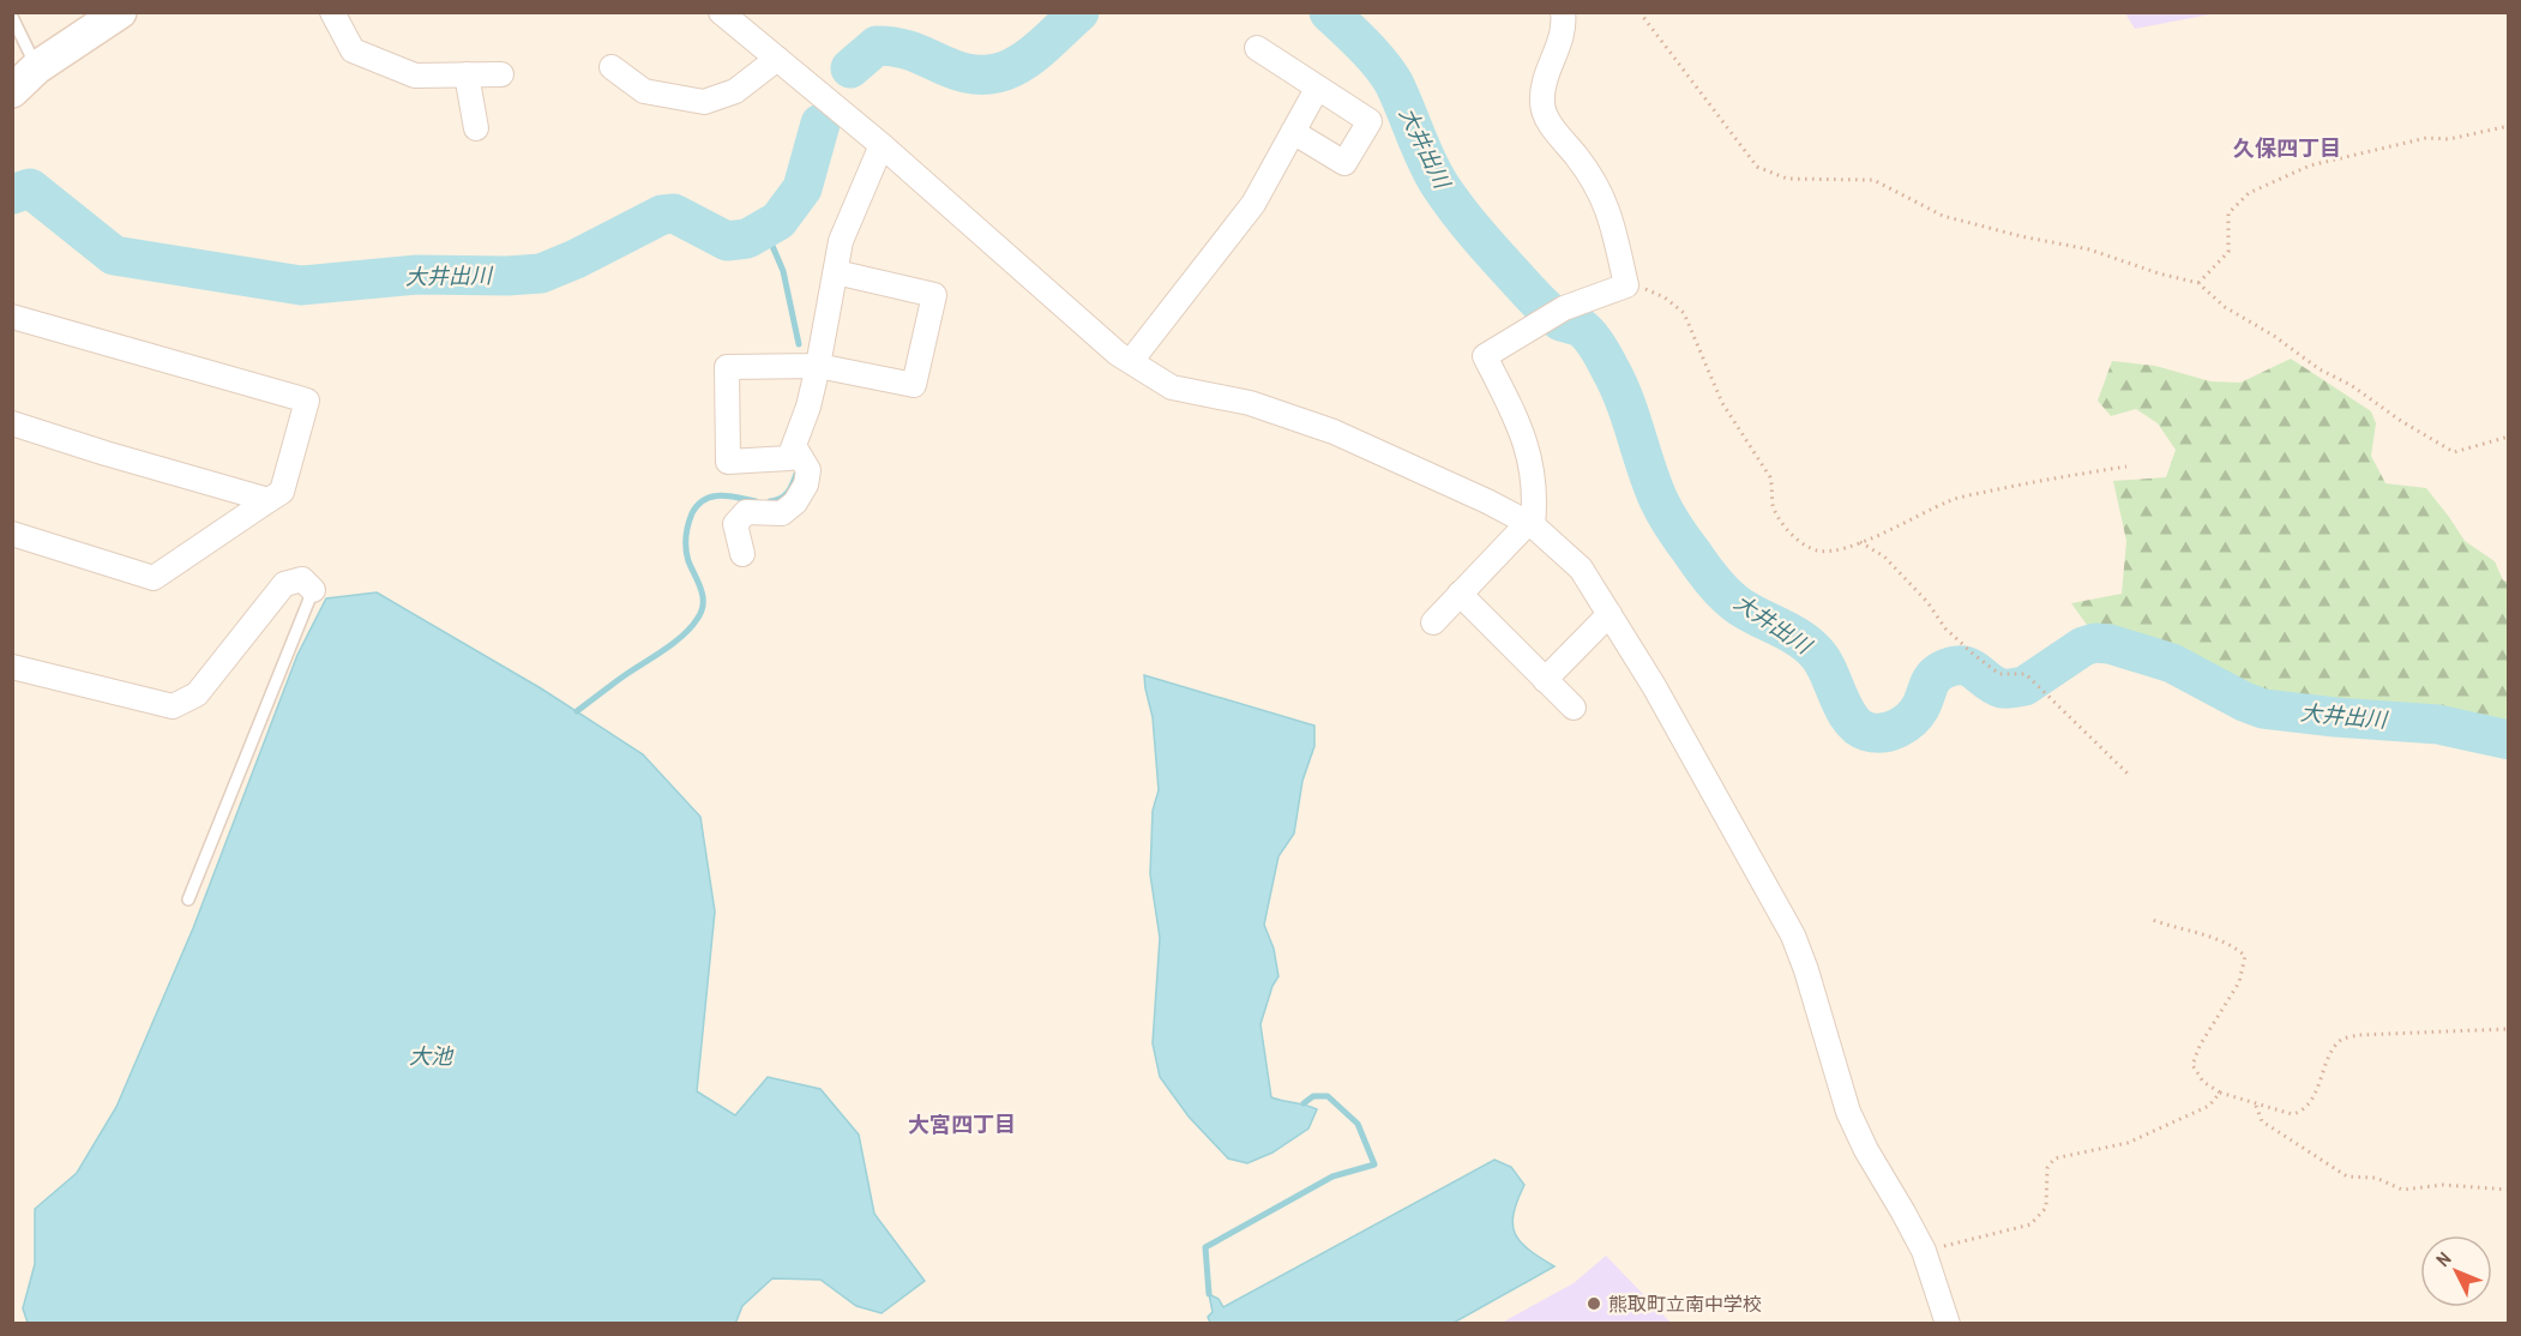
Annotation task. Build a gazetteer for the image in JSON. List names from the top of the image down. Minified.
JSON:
{"districts":["久保四丁目","大宮四丁目"],"water":["大井出川","大池"],"places":["熊取町立南中学校"],"north":"top left"}
